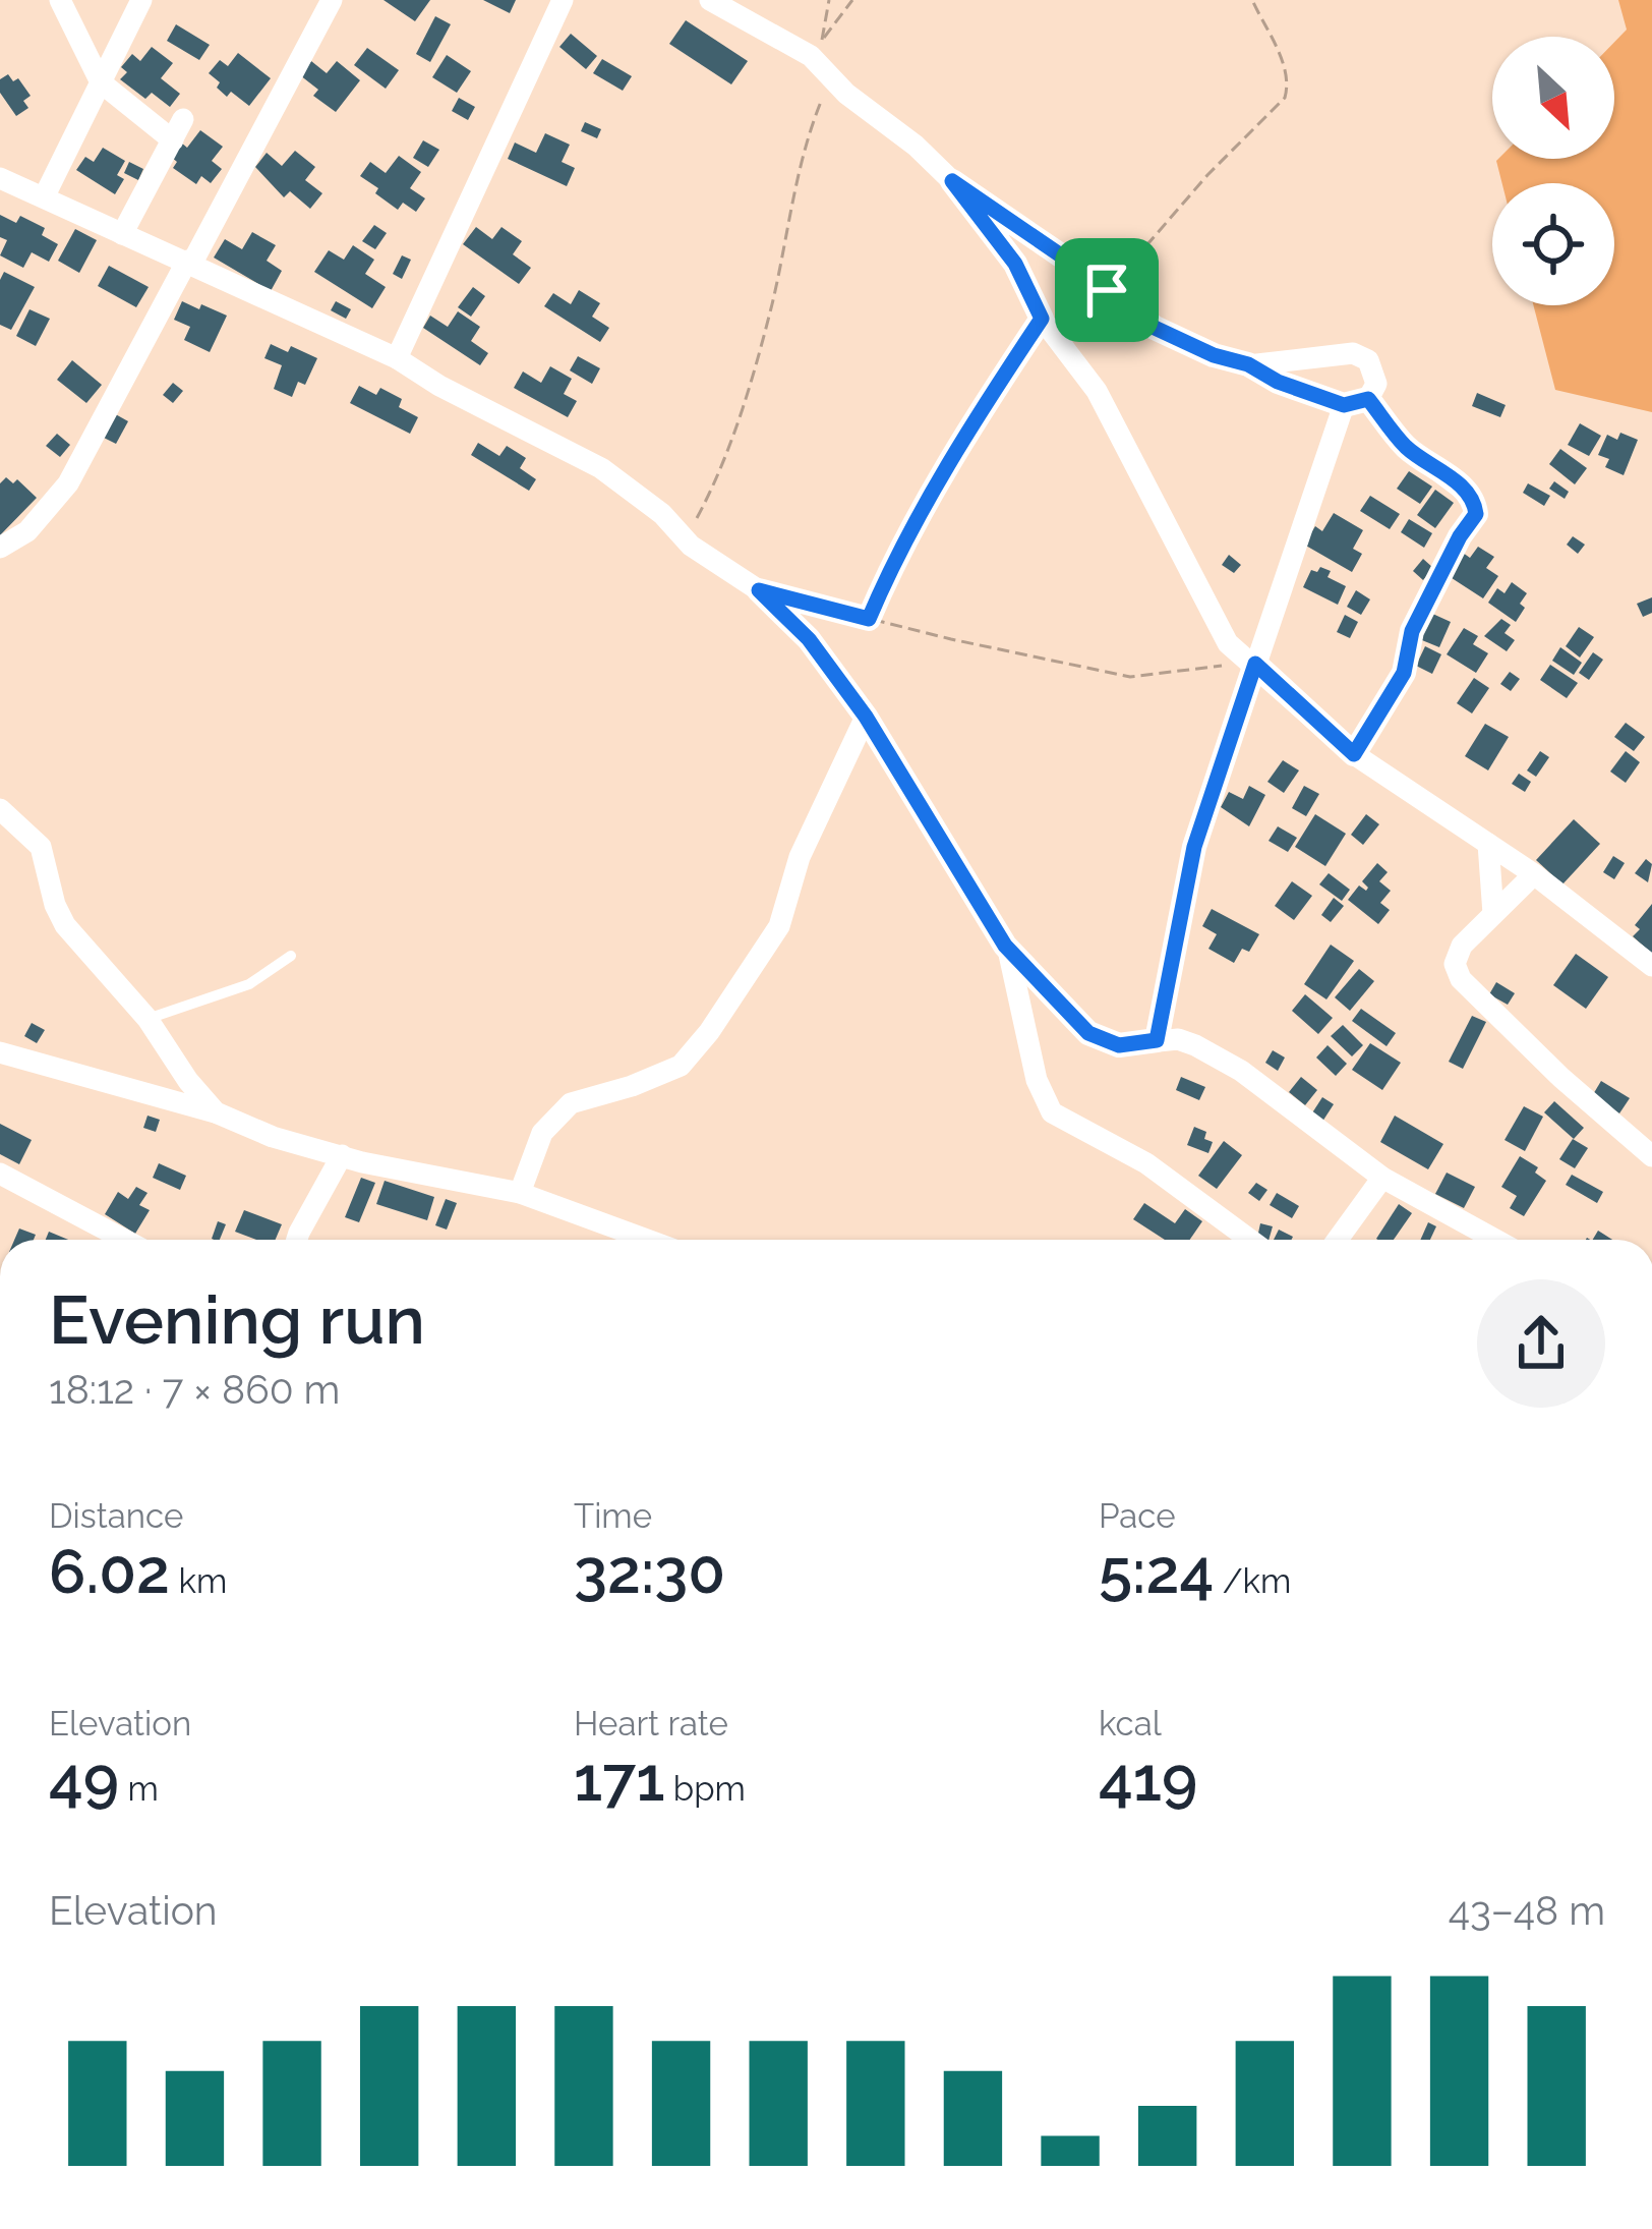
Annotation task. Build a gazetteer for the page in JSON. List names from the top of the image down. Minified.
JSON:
{"north":"bottom right","page":{"heading":["Evening run","18:12 · 7 × 860 m"],"stats":[["Distance","6.02 km"],["Time","32:30"],["Pace","5:24 /km"],["Elevation","49 m"],["Heart rate","171 bpm"],["kcal","419"]],"chart":["Elevation","43–48 m"]}}
